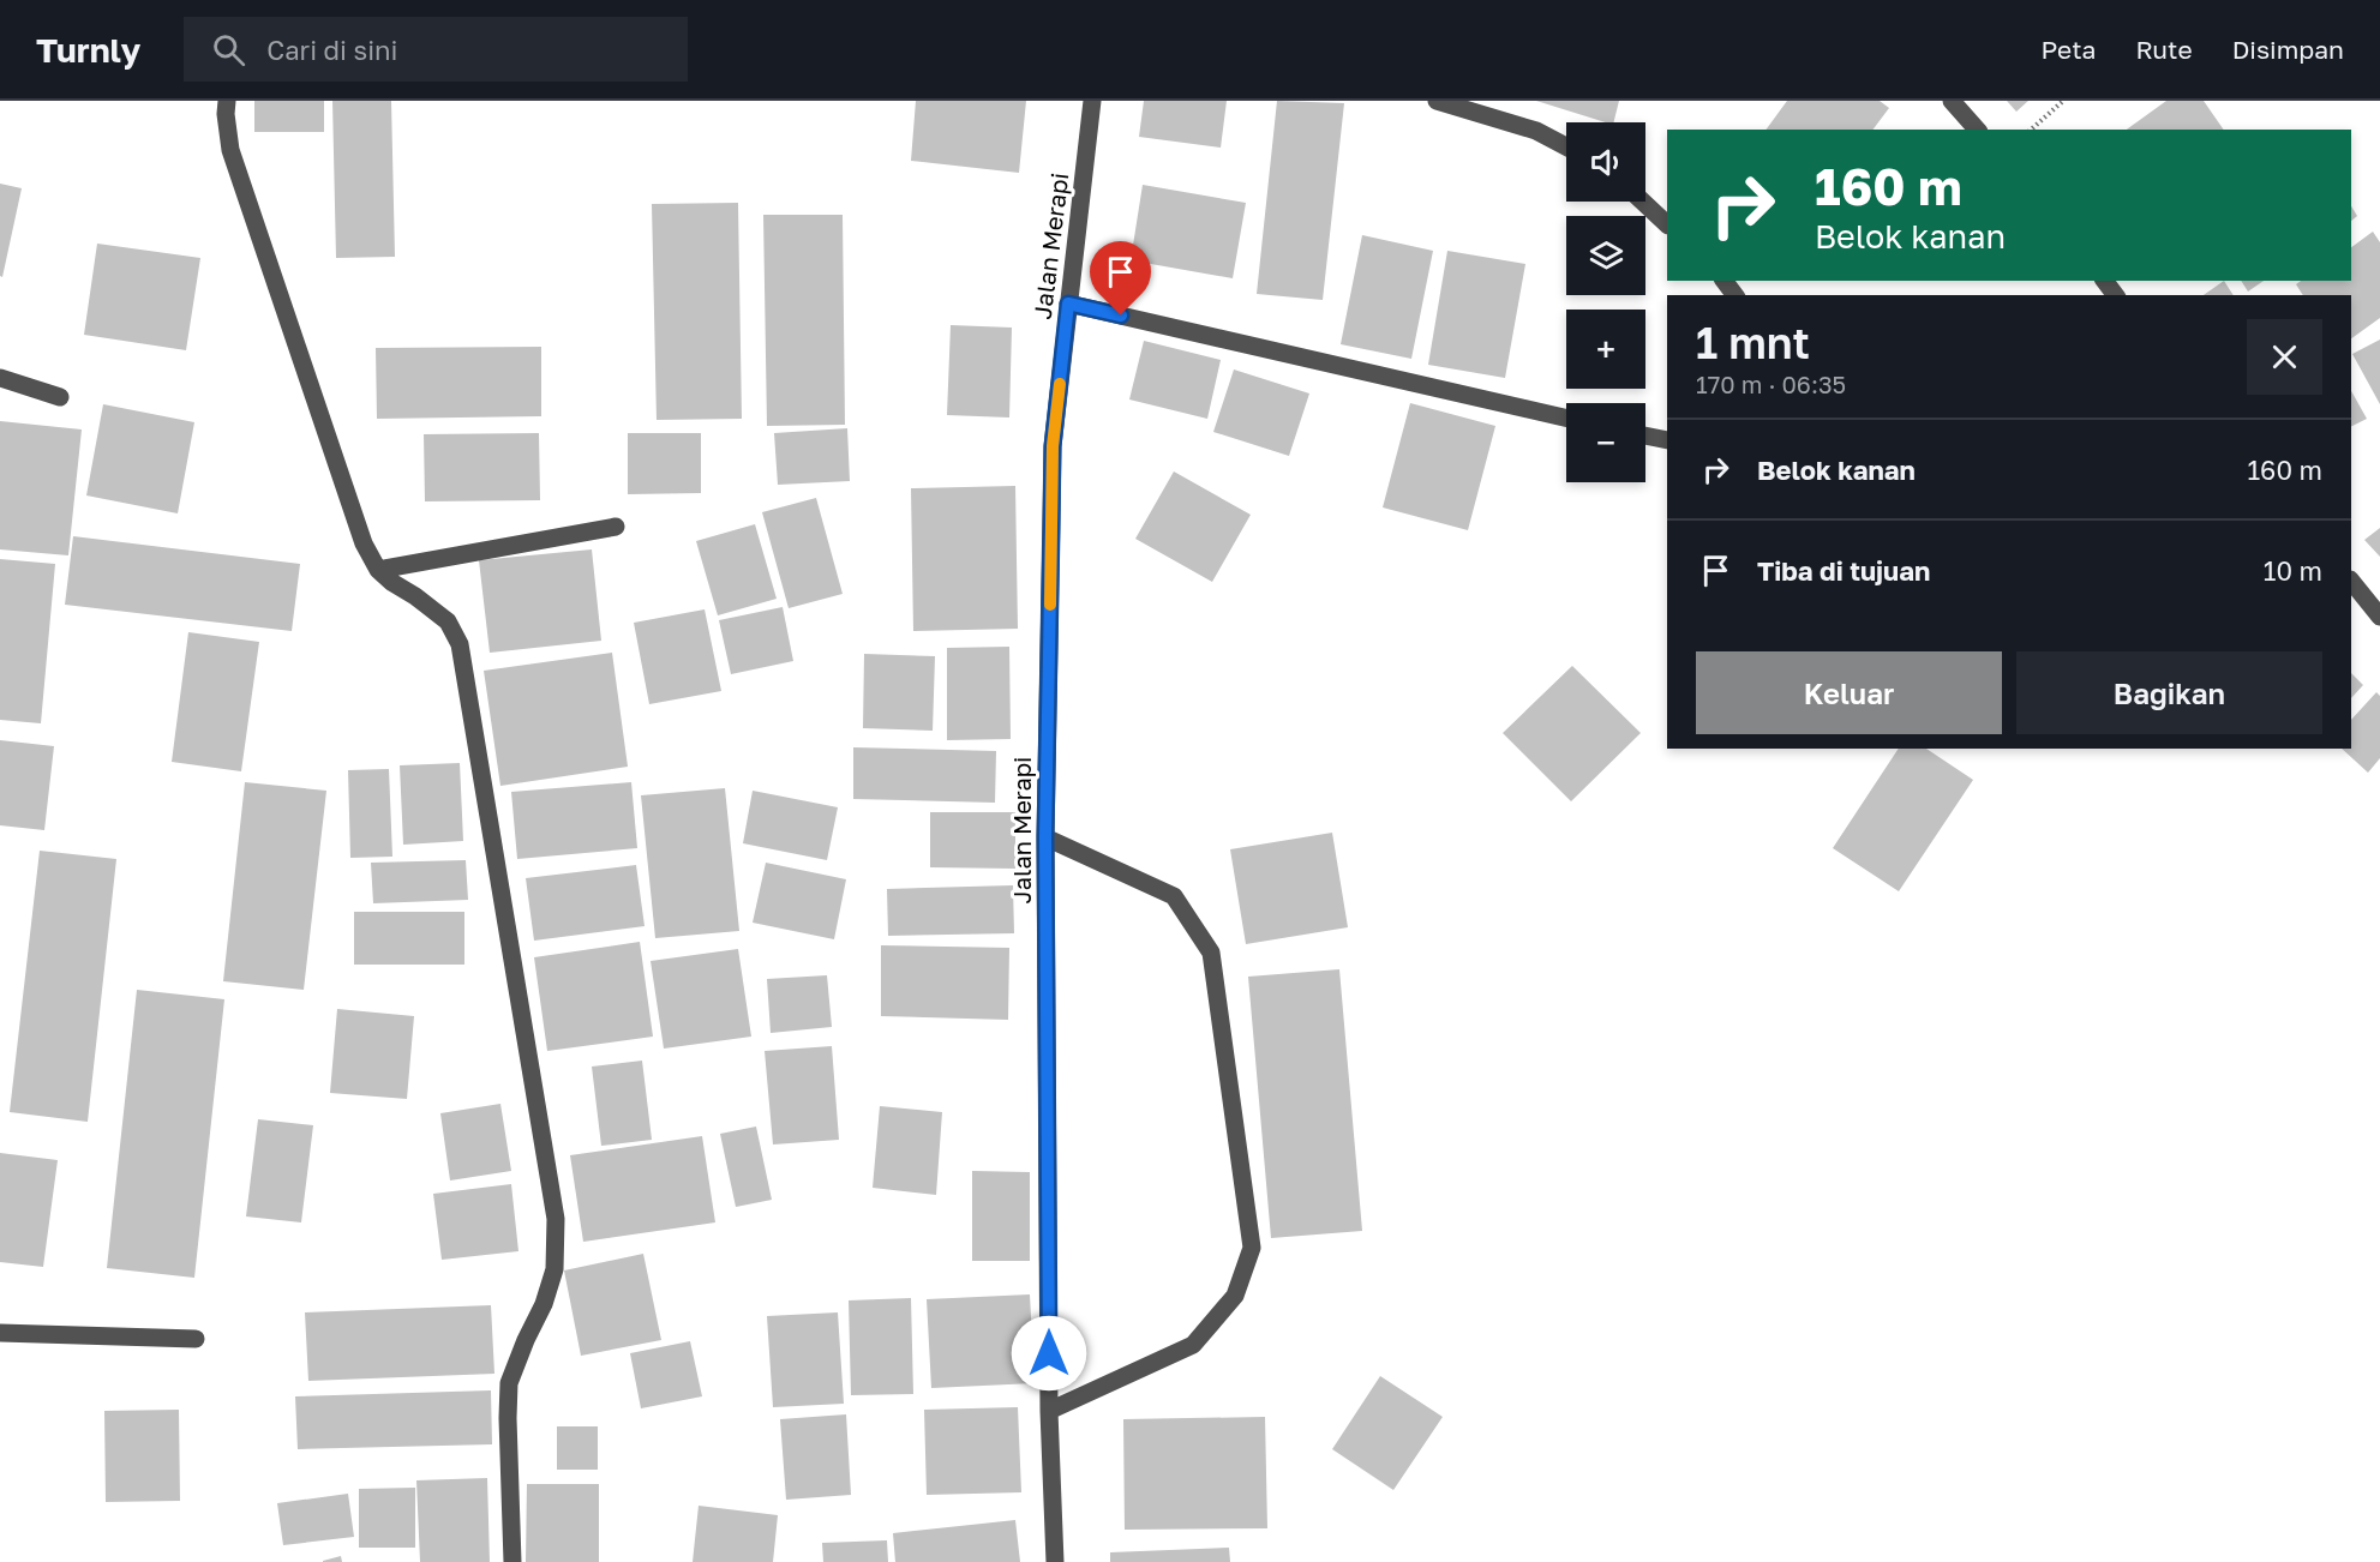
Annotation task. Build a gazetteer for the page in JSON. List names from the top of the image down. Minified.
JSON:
{"streets":{"street":["Jalan Merapi"]},"page":{"header":"Turnly","search":"Cari di sini","nav":["Peta","Rute","Disimpan"],"map_buttons":["+","−"],"turn":["160 m","Belok kanan"],"heading":["1 mnt","170 m · 06:35"],"list":[{"name":"Belok kanan","value":"160 m"},{"name":"Tiba di tujuan","value":"10 m"}],"buttons":["Keluar","Bagikan"]}}
